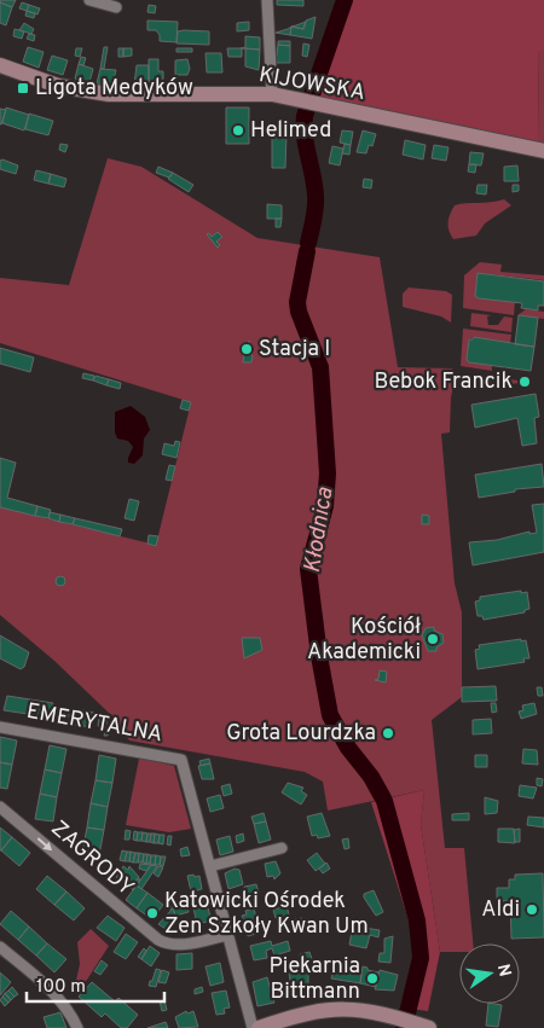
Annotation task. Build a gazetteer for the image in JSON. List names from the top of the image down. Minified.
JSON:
{"streets":{"street":["KIJOWSKA","EMERYTALNA","ZAGRODY"]},"one_way":["ZAGRODY"],"water":["Kłodnica"],"places":{"transit":["Ligota Medyków"],"other":["Helimed","Stacja I","Bebok Francik","Kościół Akademicki","Grota Lourdzka","Aldi","Katowicki Ośrodek Zen Szkoły Kwan Um","Piekarnia Bittmann"]},"scale_bar":"100 m","north":"right"}
